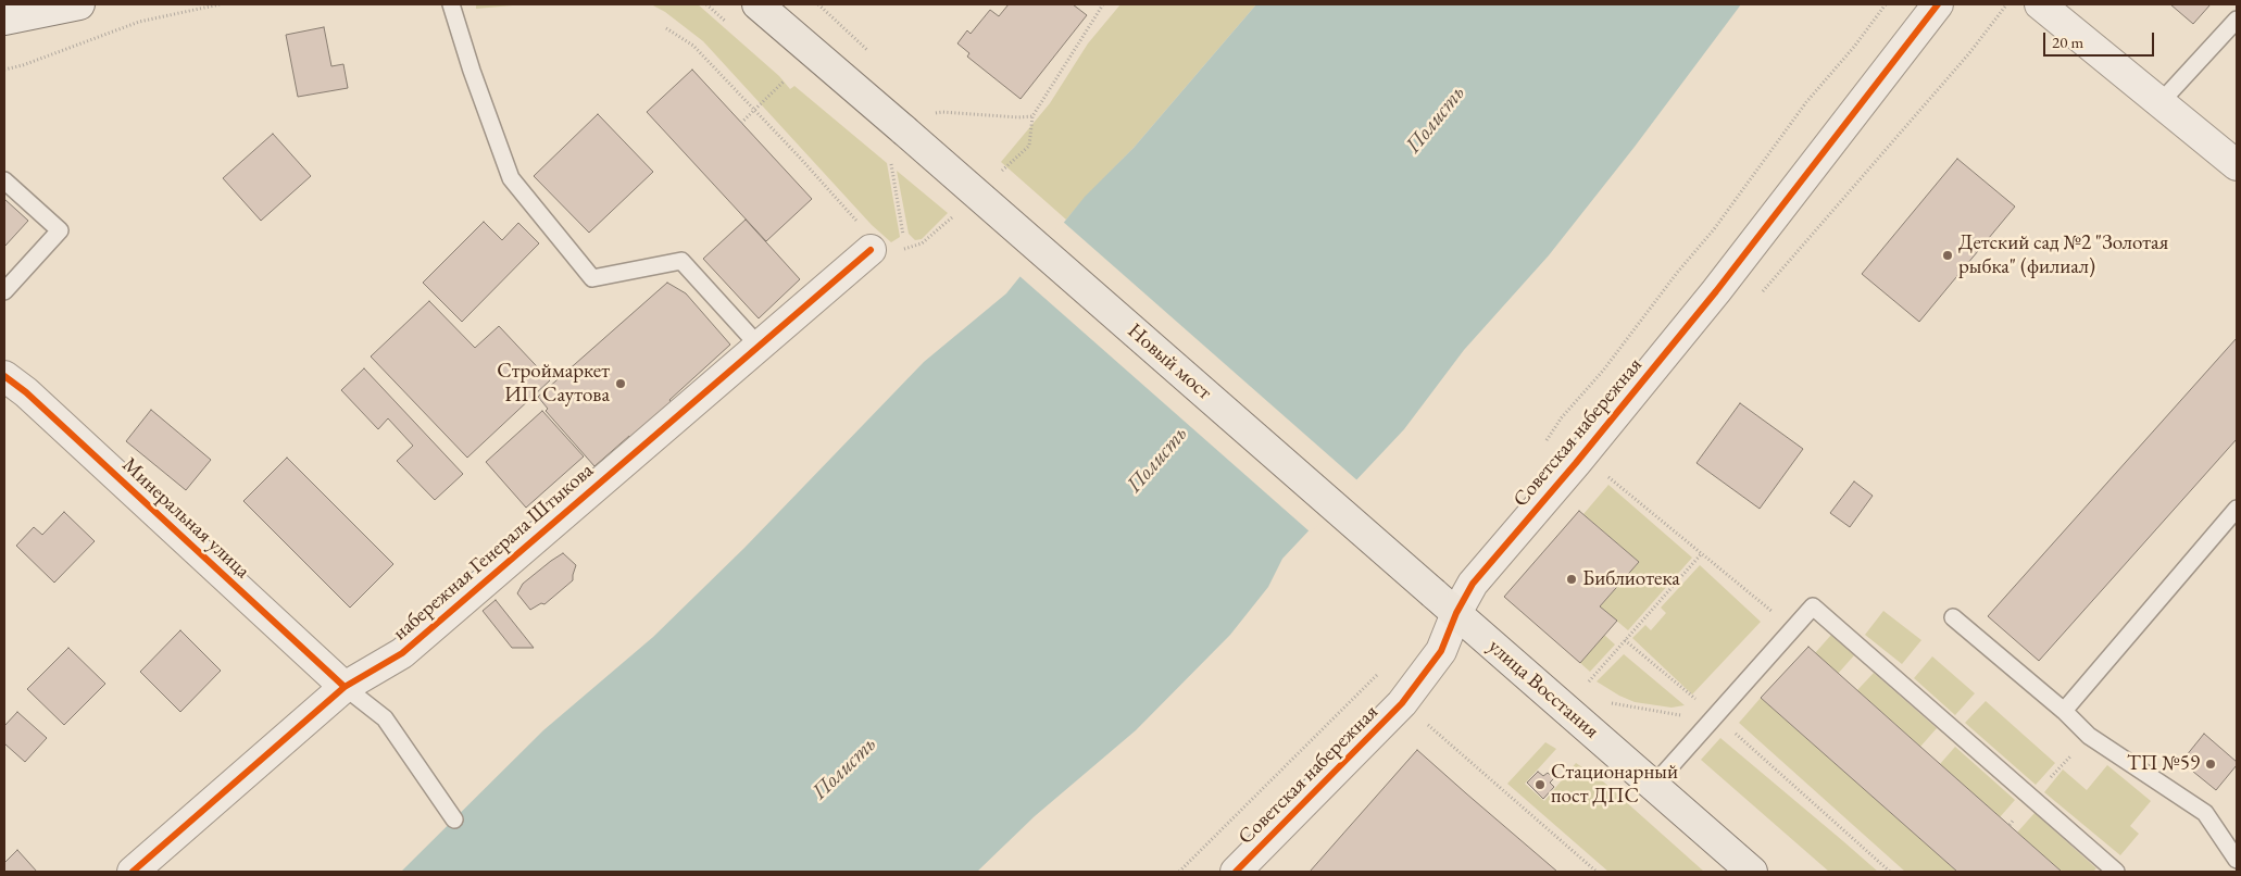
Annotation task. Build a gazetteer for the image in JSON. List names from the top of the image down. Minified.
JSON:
{"streets":{"main road":["Новый мост","улица Восстания"],"street":["Советская набережная","Минеральная улица","набережная Генерала Штыкова"]},"crossings":[["Новый мост","улица Восстания"],["Советская набережная","улица Восстания"],["Минеральная улица","набережная Генерала Штыкова"]],"water":["Полисть"],"places":["Детский сад №2 \"Золотая рыбка\" (филиал)","Строймаркет ИП Саутова","Библиотека","ТП №59","Стационарный пост ДПС"],"scale_bar":"20 m"}
